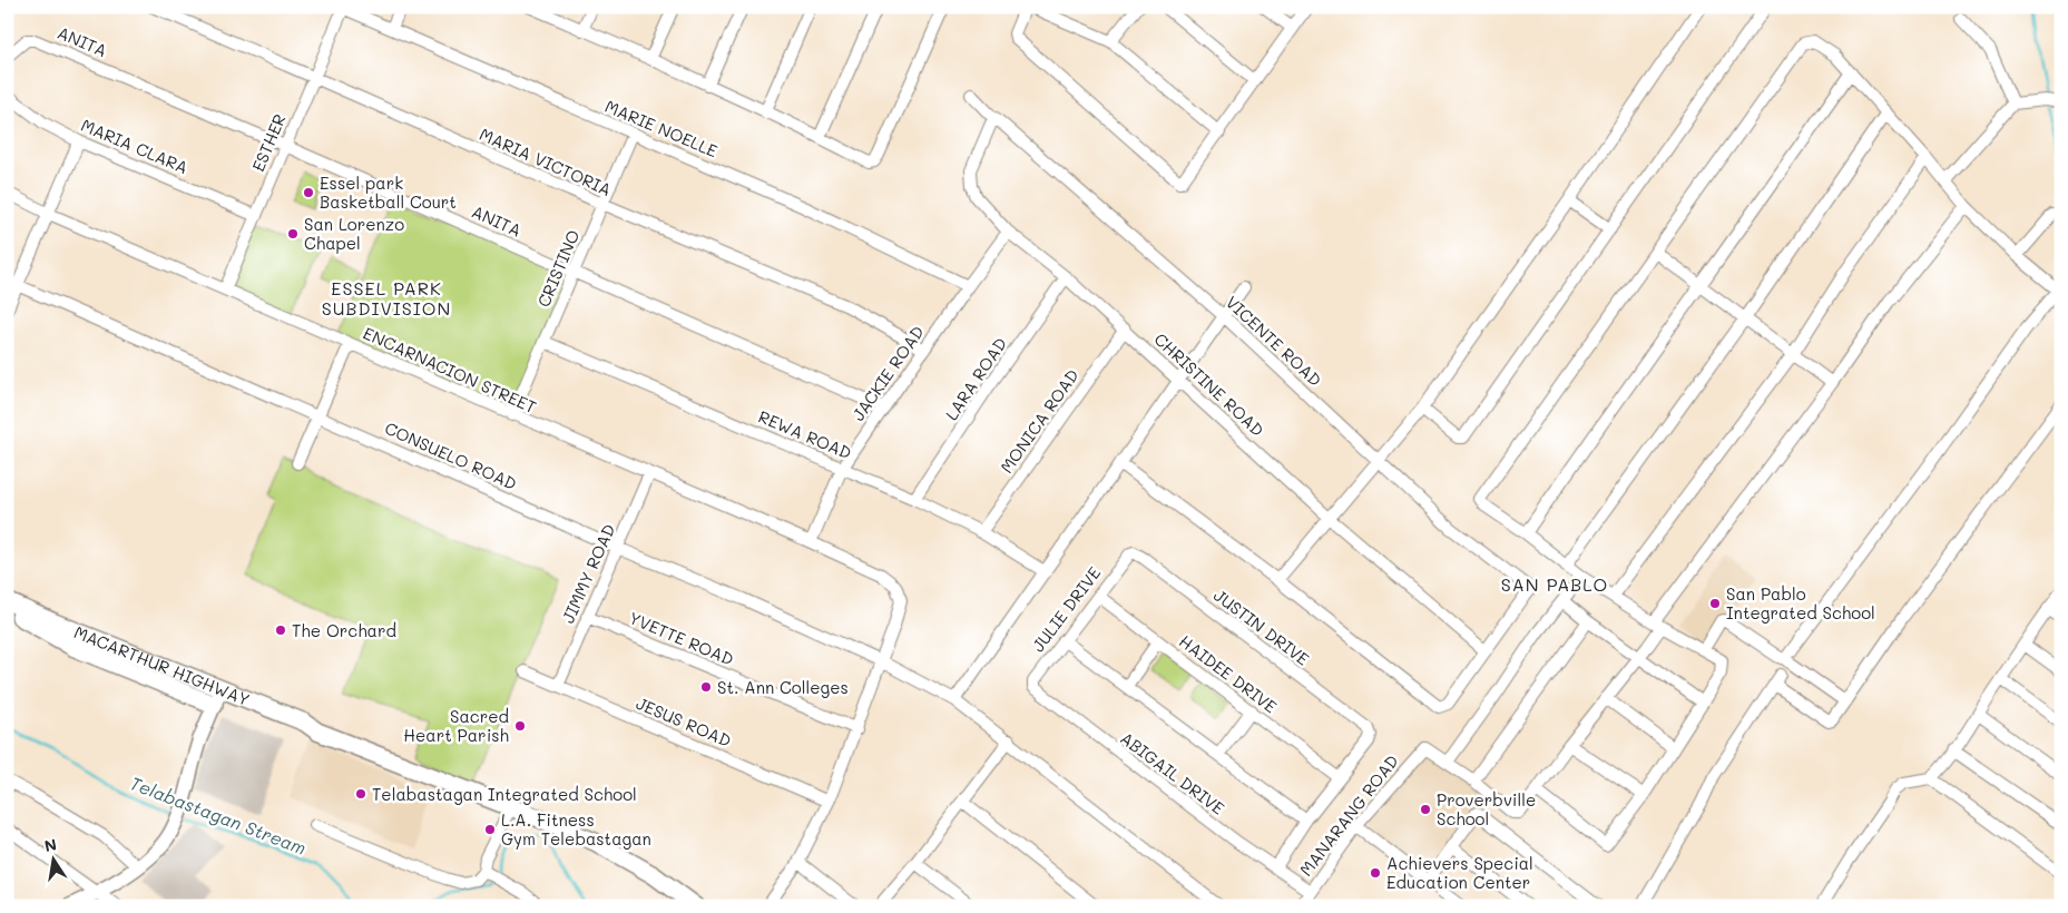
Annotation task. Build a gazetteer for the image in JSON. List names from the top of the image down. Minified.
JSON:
{"streets":{"highway":["MACARTHUR HIGHWAY"],"street":["ANITA","MARIE NOELLE","ESTHER","MARIA CLARA","MARIA VICTORIA","CRISTINO","VICENTE ROAD","ENCARNACION STREET","JACKIE ROAD","LARA ROAD","CHRISTINE ROAD","MONICA ROAD","REWA ROAD","CONSUELO ROAD","JIMMY ROAD","JULIE DRIVE","JUSTIN DRIVE","YVETTE ROAD","HAIDEE DRIVE","JESUS ROAD","ABIGAIL DRIVE","MANARANG ROAD"]},"crossings":[["ANITA","ESTHER"],["ANITA","CRISTINO"],["ANITA","JACKIE ROAD"],["MARIE NOELLE","ESTHER"],["MARIE NOELLE","CRISTINO"],["MARIE NOELLE","JACKIE ROAD"],["ESTHER","MARIA CLARA"],["ESTHER","MARIA VICTORIA"],["ESTHER","ENCARNACION STREET"],["MARIA VICTORIA","CRISTINO"],["MARIA VICTORIA","JACKIE ROAD"],["CRISTINO","ENCARNACION STREET"],["CRISTINO","REWA ROAD"],["VICENTE ROAD","CHRISTINE ROAD"],["ENCARNACION STREET","JACKIE ROAD"],["ENCARNACION STREET","CONSUELO ROAD"],["ENCARNACION STREET","JIMMY ROAD"],["JACKIE ROAD","CHRISTINE ROAD"],["JACKIE ROAD","REWA ROAD"],["LARA ROAD","CHRISTINE ROAD"],["LARA ROAD","REWA ROAD"],["CHRISTINE ROAD","MONICA ROAD"],["MONICA ROAD","REWA ROAD"],["CONSUELO ROAD","JIMMY ROAD"],["JIMMY ROAD","YVETTE ROAD"],["JIMMY ROAD","JESUS ROAD"],["JULIE DRIVE","JUSTIN DRIVE"],["JULIE DRIVE","HAIDEE DRIVE"],["JULIE DRIVE","ABIGAIL DRIVE"],["JUSTIN DRIVE","HAIDEE DRIVE"],["ABIGAIL DRIVE","MANARANG ROAD"]],"districts":["ESSEL PARK SUBDIVISION","SAN PABLO"],"water":["Telabastagan Stream"],"places":["Essel park Basketball Court","San Lorenzo Chapel","San Pablo Integrated School","The Orchard","St. Ann Colleges","Sacred Heart Parish","Telabastagan Integrated School","Proverbville School","L.A. Fitness Gym Telebastagan","Achievers Special Education Center"],"north":"top"}
